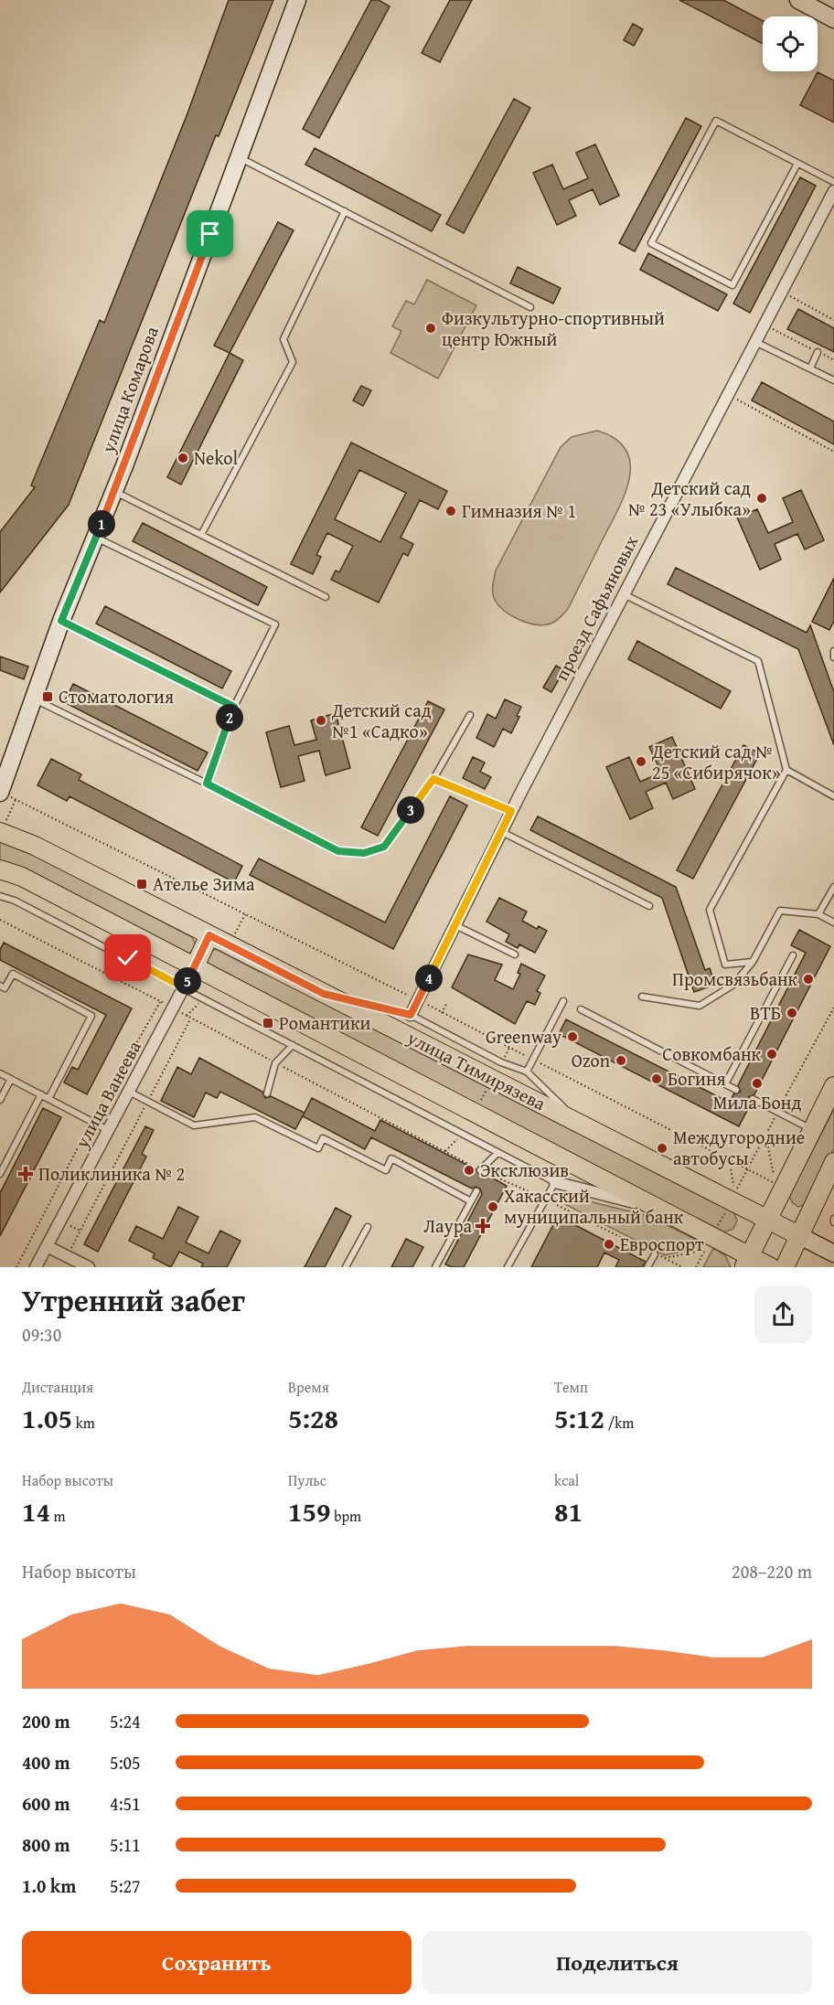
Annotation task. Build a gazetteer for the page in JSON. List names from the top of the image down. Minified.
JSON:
{"streets":{"main road":["улица Тимирязева"],"street":["улица Комарова","проезд Сафьяновых","улица Ванеева"]},"crossings":[["улица Тимирязева","улица Ванеева"]],"places":{"other":["Физкультурно-спортивный центр Южный","Nekol","Детский сад № 23 «Улыбка»","Гимназия № 1","Детский сад №1 «Cадко»","Детский сад № 25 «Сибирячок»","Промсвязьбанк","ВТБ","Greenway","Совкомбанк","Ozon","Богиня","Мила Бонд","Междугородние автобусы","Эксклюзив","Хакасский муниципальный банк","Евроспорт"],"transit":["Стоматология","Ателье Зима","Романтики"],"health":["Поликлиника № 2","Лаура"]},"page":{"pins":["1","2","3","4","5"],"heading":["Утренний забег","09:30"],"stats":[["Дистанция","1.05 km"],["Время","5:28"],["Темп","5:12 /km"],["Набор высоты","14 m"],["Пульс","159 bpm"],["kcal","81"]],"chart":["Набор высоты","208–220 m"],"list":[{"name":"200 m","note":"5:24"},{"name":"400 m","note":"5:05"},{"name":"600 m","note":"4:51"},{"name":"800 m","note":"5:11"},{"name":"1.0 km","note":"5:27"}],"buttons":["Сохранить","Поделиться"]}}
